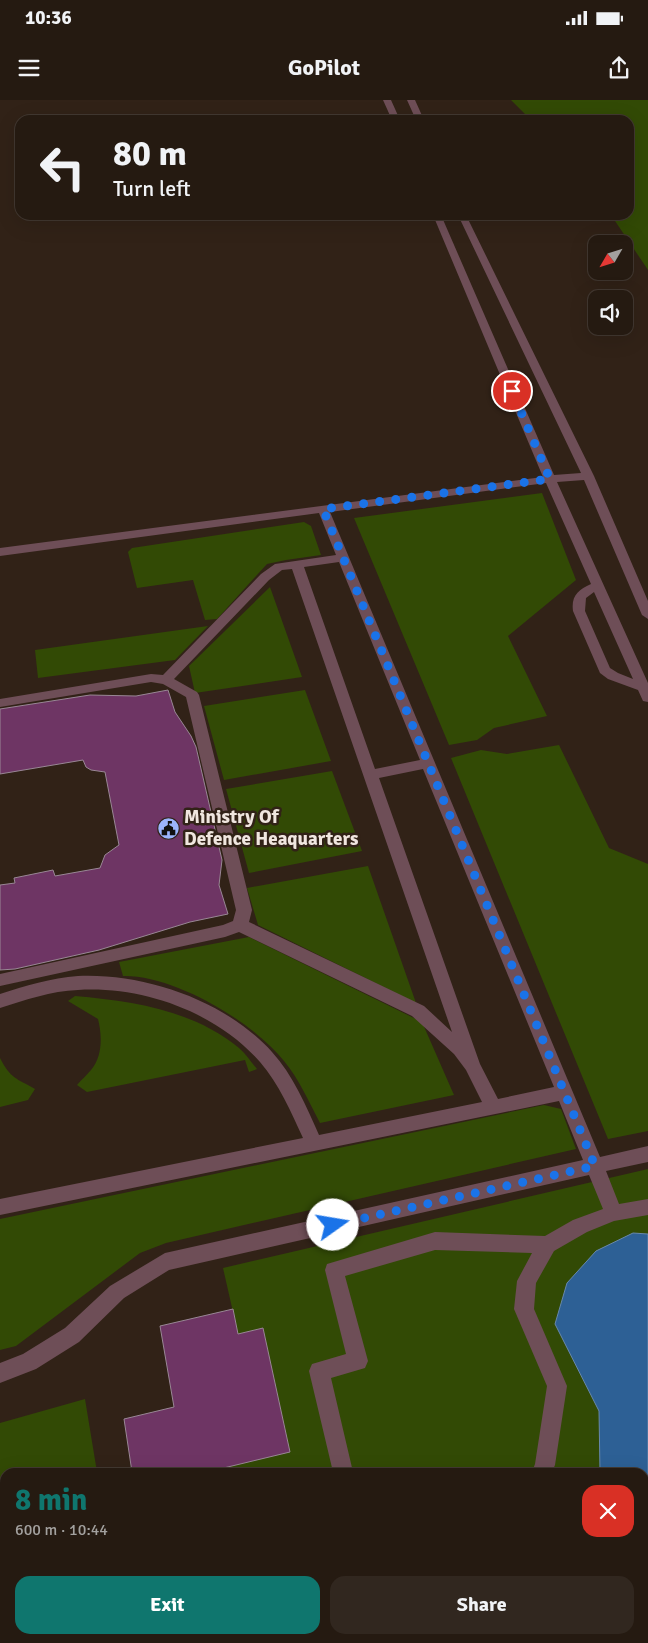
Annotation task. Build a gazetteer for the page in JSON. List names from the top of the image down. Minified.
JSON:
{"places":{"public building":["Ministry Of Defence Heaquarters"]},"north":"bottom left","page":{"status":"10:36","header":"GoPilot","turn":["80 m","Turn left"],"heading":["8 min","600 m · 10:44"],"buttons":["Exit","Share"]}}
